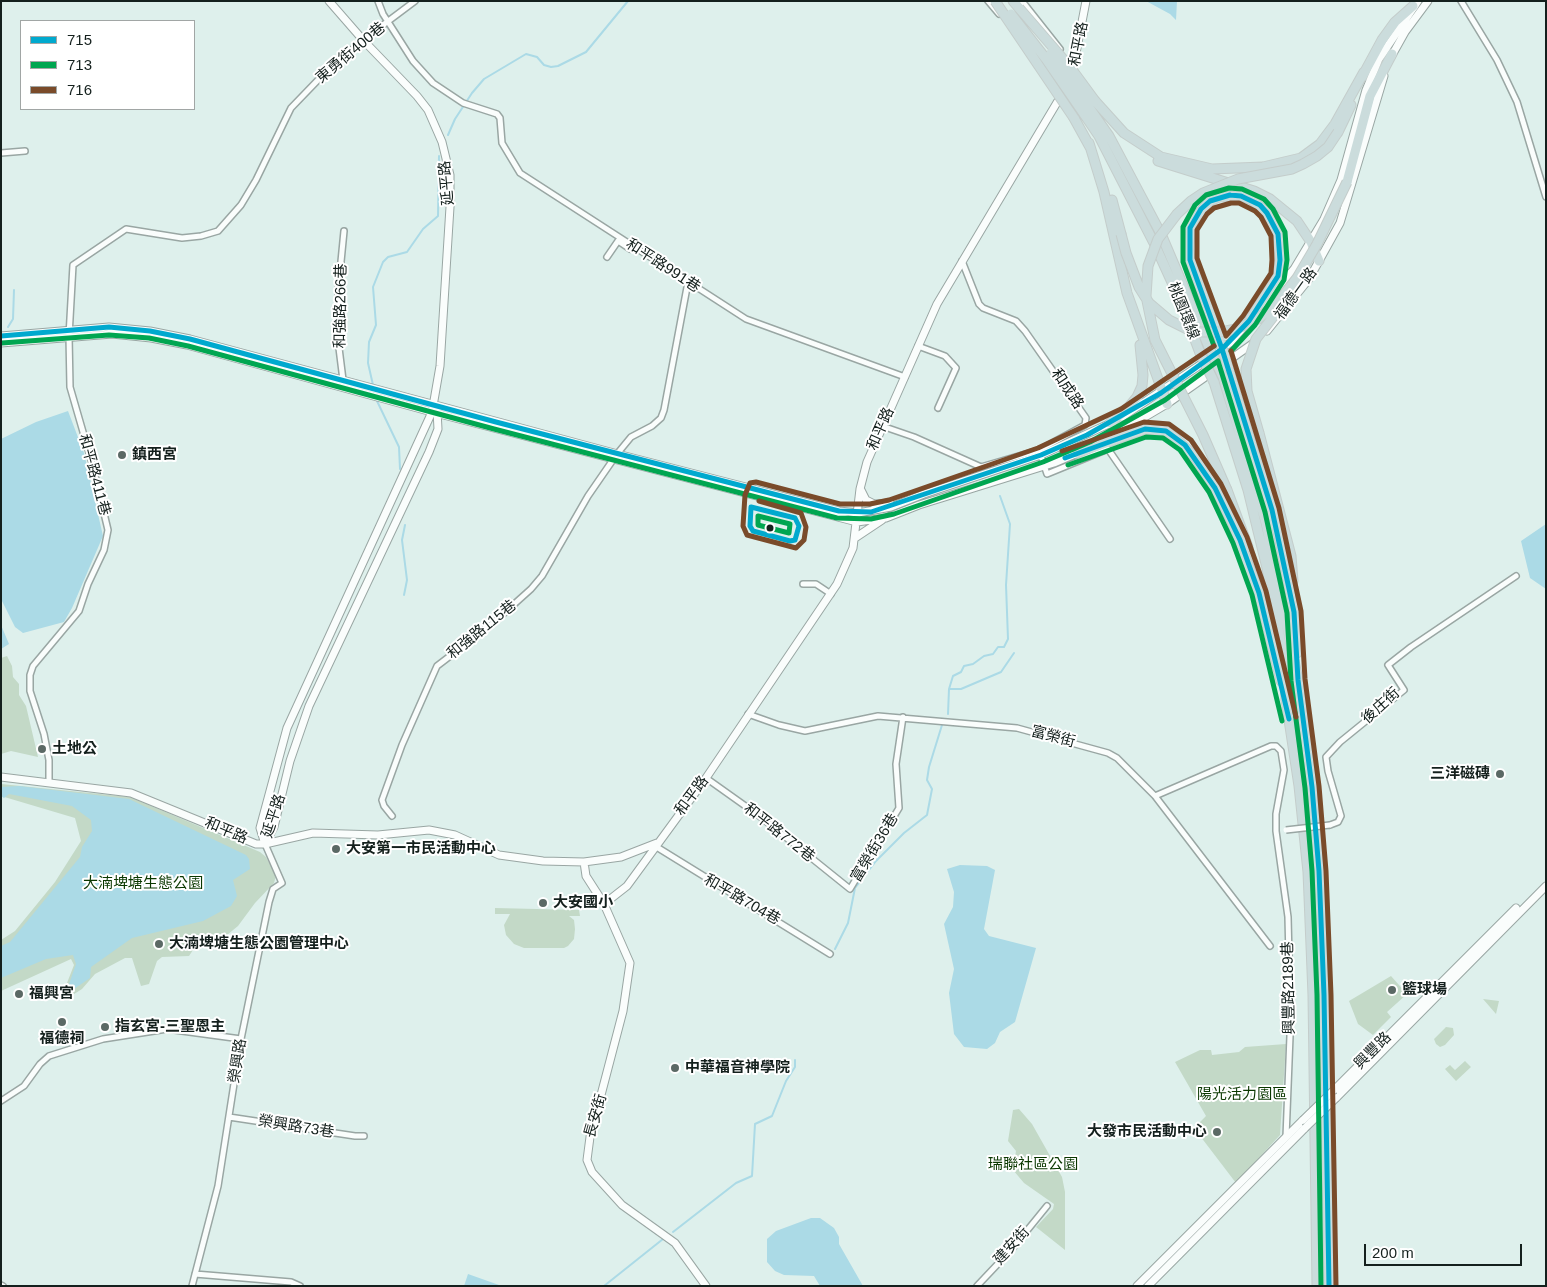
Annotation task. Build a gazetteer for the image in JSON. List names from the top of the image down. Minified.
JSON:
{"streets":{"highway":["桃園環線"],"street":["和平路","東勇街400巷","延平路","和平路991巷","福德一路","和強路266巷","和成路","和平路411巷","和強路115巷","後庄街","富榮街","和平路772巷","富榮街36巷","和平路704巷","興豐路2189巷","興豐路","榮興路","長安街","榮興路73巷","建安街"]},"crossings":[["和平路","延平路"],["和平路","和平路991巷"],["和平路","福德一路"],["和平路","和成路"],["和平路","和平路411巷"],["和平路","富榮街"],["和平路","和平路772巷"],["和平路","和平路704巷"],["和平路","榮興路"],["和平路","長安街"],["東勇街400巷","延平路"],["東勇街400巷","和平路991巷"],["東勇街400巷","和平路411巷"],["延平路","榮興路"],["福德一路","和成路"],["福德一路","和強路115巷"],["後庄街","興豐路2189巷"],["富榮街","富榮街36巷"],["和平路772巷","富榮街36巷"],["興豐路2189巷","興豐路"],["榮興路","榮興路73巷"]],"parks":["大湳埤塘生態公園","陽光活力園區","瑞聯社區公園"],"places":["鎮西宮","土地公","三洋磁磚","大安第一市民活動中心","大安國小","大湳埤塘生態公園管理中心","籃球場","福興宮","福德祠","指玄宮-三聖恩主","中華福音神學院","大發市民活動中心"],"lines":["transit line 713","transit line 715","transit line 716"],"legend":["715","713","716"],"scale_bar":"200 m"}
